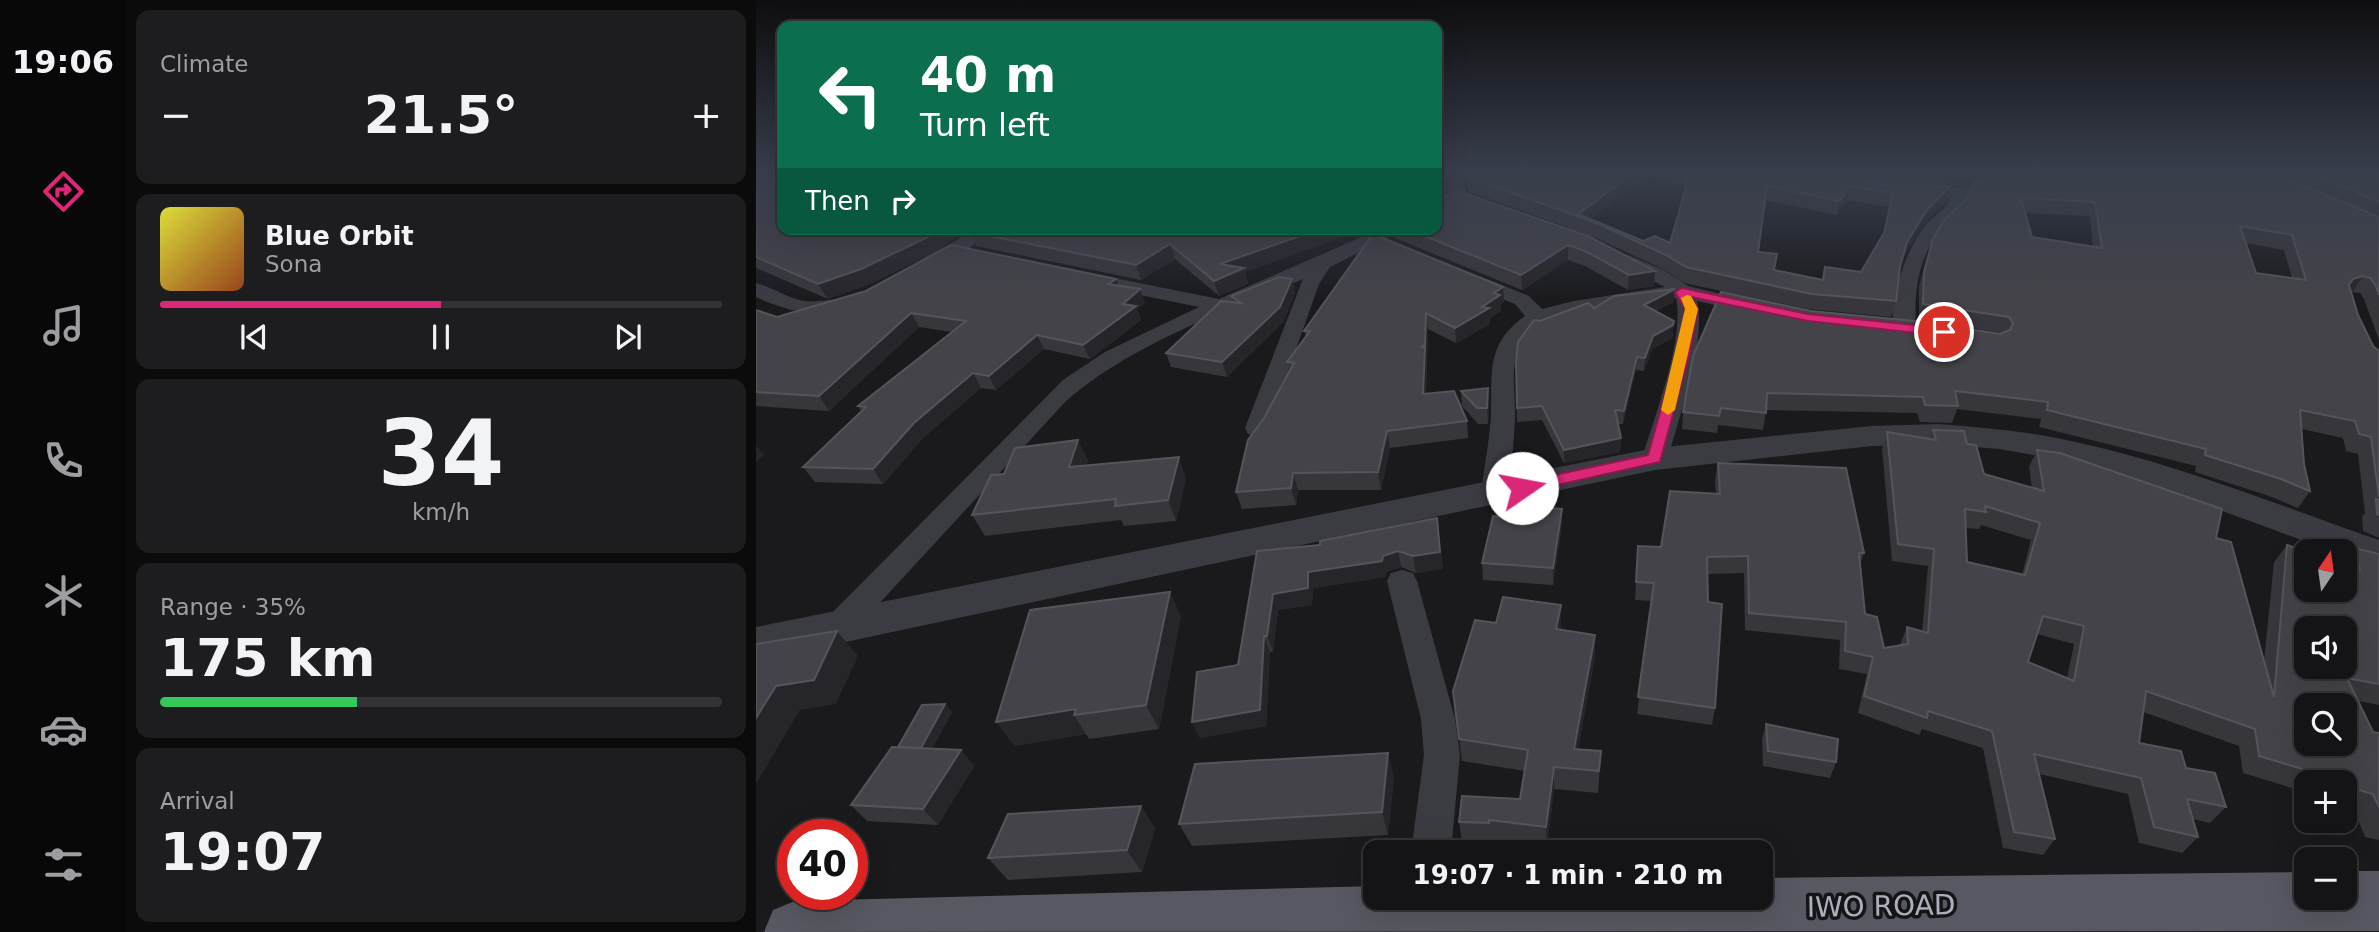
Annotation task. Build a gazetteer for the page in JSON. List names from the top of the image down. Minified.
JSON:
{"streets":{"main road":["IWO ROAD"]},"north":"top","page":{"tabs":"19:06","tile":["Climate",["34","km/h"],["Range · 35%","175 km"],["Arrival","19:07"]],"turn":["40 m","Turn left"],"heat":["−","21.5°","+"],"then":"Then","song":["Blue Orbit","Sona"],"map_buttons":["+","−"],"limit":"40","trip":"19:07 · 1 min · 210 m"}}
